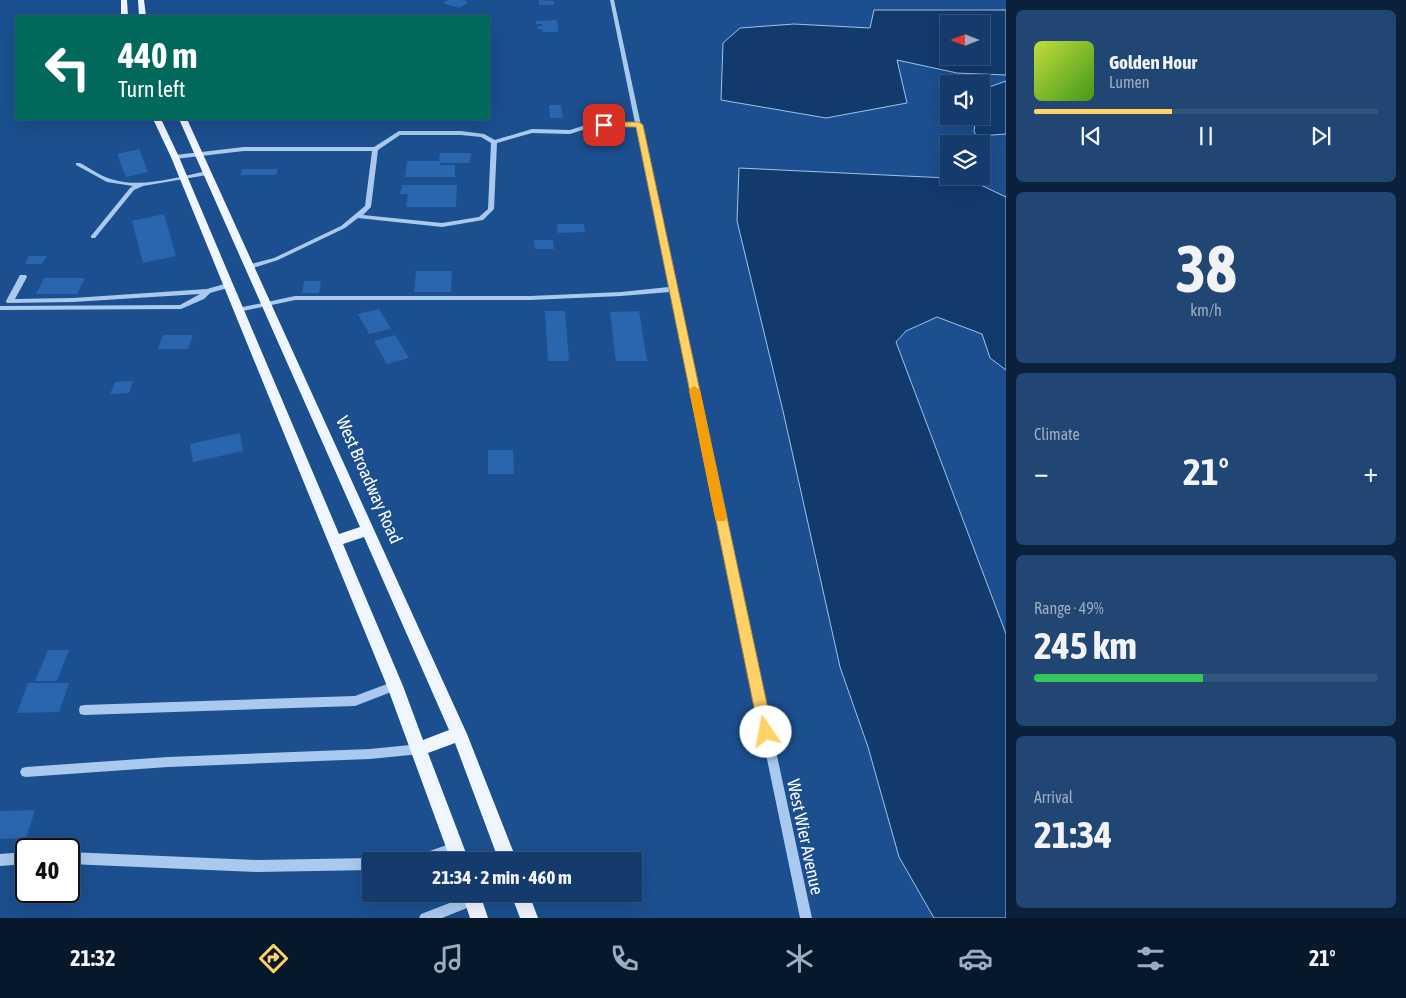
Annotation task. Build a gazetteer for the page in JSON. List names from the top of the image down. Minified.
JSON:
{"streets":{"main road":["West Broadway Road"],"street":["West Wier Avenue"]},"north":"left","page":{"turn":["440 m","Turn left"],"song":["Golden Hour","Lumen"],"tile":[["38","km/h"],"Climate",["Range · 49%","245 km"],["Arrival","21:34"]],"heat":["−","21°","+"],"limit":"40","trip":"21:34 · 2 min · 460 m","tabs":["21:32","21°"]}}
